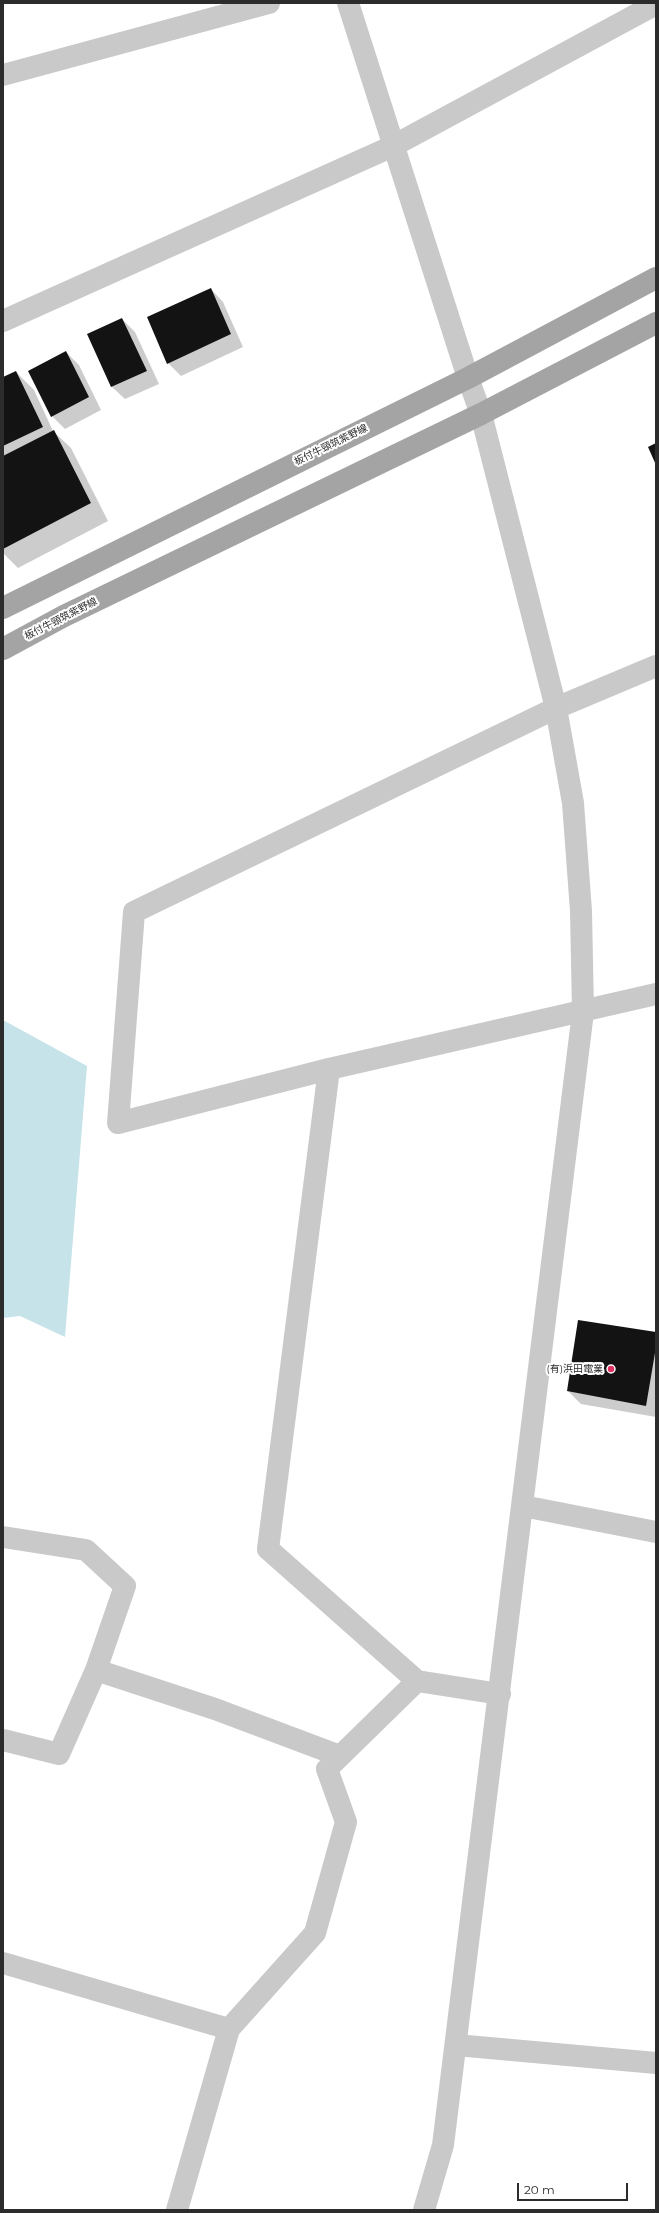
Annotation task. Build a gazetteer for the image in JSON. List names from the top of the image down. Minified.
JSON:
{"streets":{"main road":["板付牛頸筑紫野線"]},"places":["(有)浜田電業"],"scale_bar":"20 m"}
